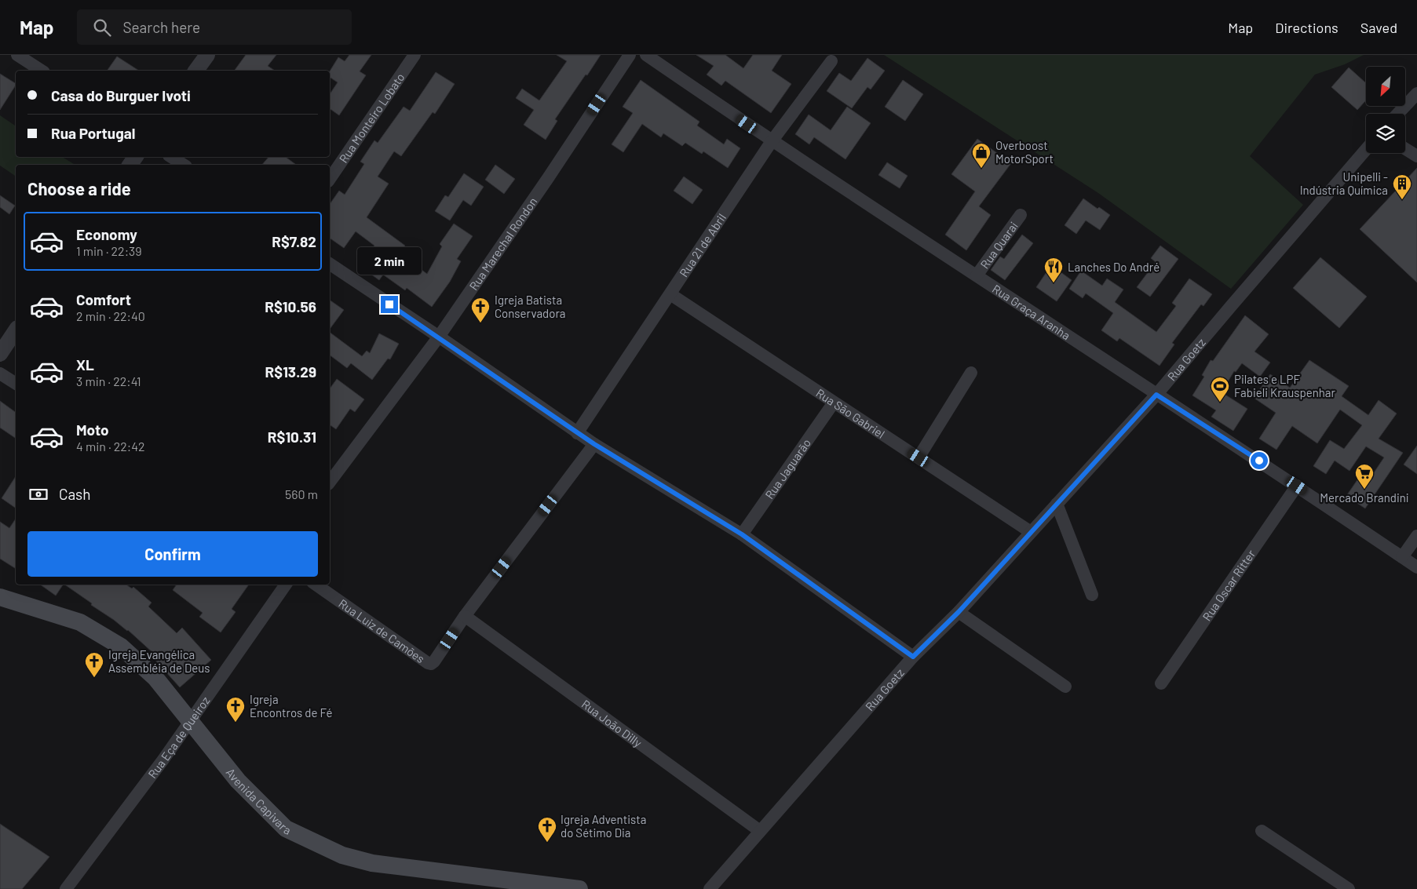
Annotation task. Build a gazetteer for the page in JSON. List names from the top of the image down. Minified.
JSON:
{"streets":{"main road":["Avenida Capivara"],"street":["Rua Monteiro Lobato","Rua Marechal Rondon","Rua Quarai","Rua 21 de Abril","Rua Graça Aranha","Rua Goetz","Rua São Gabriel","Rua Jaguarão","Rua Oscar Ritter","Rua Luiz de Camões","Rua João Dilly","Rua Eça de Queiroz"]},"crossings":[["Rua Quarai","Rua Graça Aranha"],["Rua 21 de Abril","Rua Graça Aranha"],["Rua 21 de Abril","Rua São Gabriel"],["Rua Graça Aranha","Rua Goetz"],["Rua Graça Aranha","Rua Oscar Ritter"],["Rua Goetz","Rua São Gabriel"],["Rua Goetz","Rua João Dilly"],["Rua São Gabriel","Rua Jaguarão"],["Rua Luiz de Camões","Rua João Dilly"],["Rua Eça de Queiroz","Avenida Capivara"]],"places":{"shop":["Overboost MotorSport"],"building":["Unipelli - Indústria Química"],"restaurant":["Lanches Do André"],"church":["Igreja Batista Conservadora","Igreja Evangélica Assembléia de Deus","Igreja Encontros de Fé","Igreja Adventista do Sétimo Dia"],"sports":["Pilates e LPF Fabieli Krauspenhar"],"supermarket":["Mercado Brandini"]},"north":"bottom left","page":{"header":"Map","search":"Search here","nav":["Map","Directions","Saved"],"banner":["Casa do Burguer Ivoti","Rua Portugal"],"heading":"Choose a ride","list":[{"name":"Economy","note":"1 min · 22:39","value":"R$7.82"},{"name":"Comfort","note":"2 min · 22:40","value":"R$10.56"},{"name":"XL","note":"3 min · 22:41","value":"R$13.29"},{"name":"Moto","note":"4 min · 22:42","value":"R$10.31"}],"bubble":"2 min","pay":["Cash","560 m"],"buttons":"Confirm"}}
